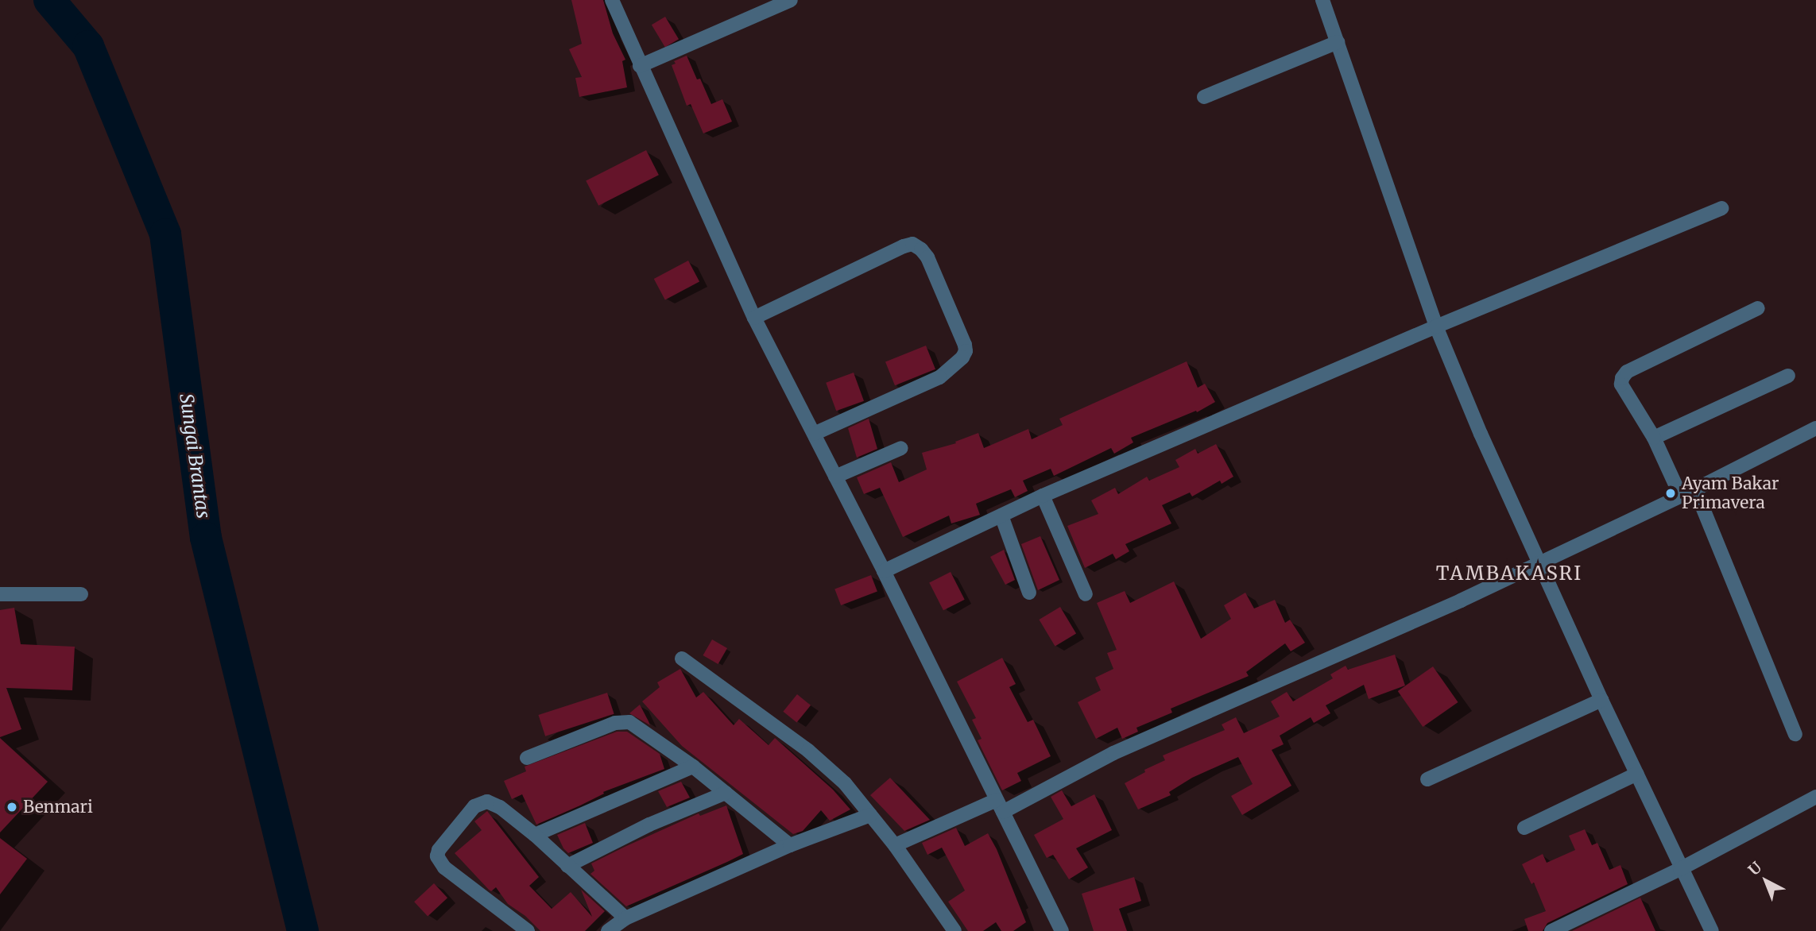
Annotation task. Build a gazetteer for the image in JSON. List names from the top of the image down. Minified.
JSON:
{"districts":["TAMBAKASRI"],"water":["Sungai Brantas"],"places":["Ayam Bakar Primavera","Benmari"],"north":"top left"}
